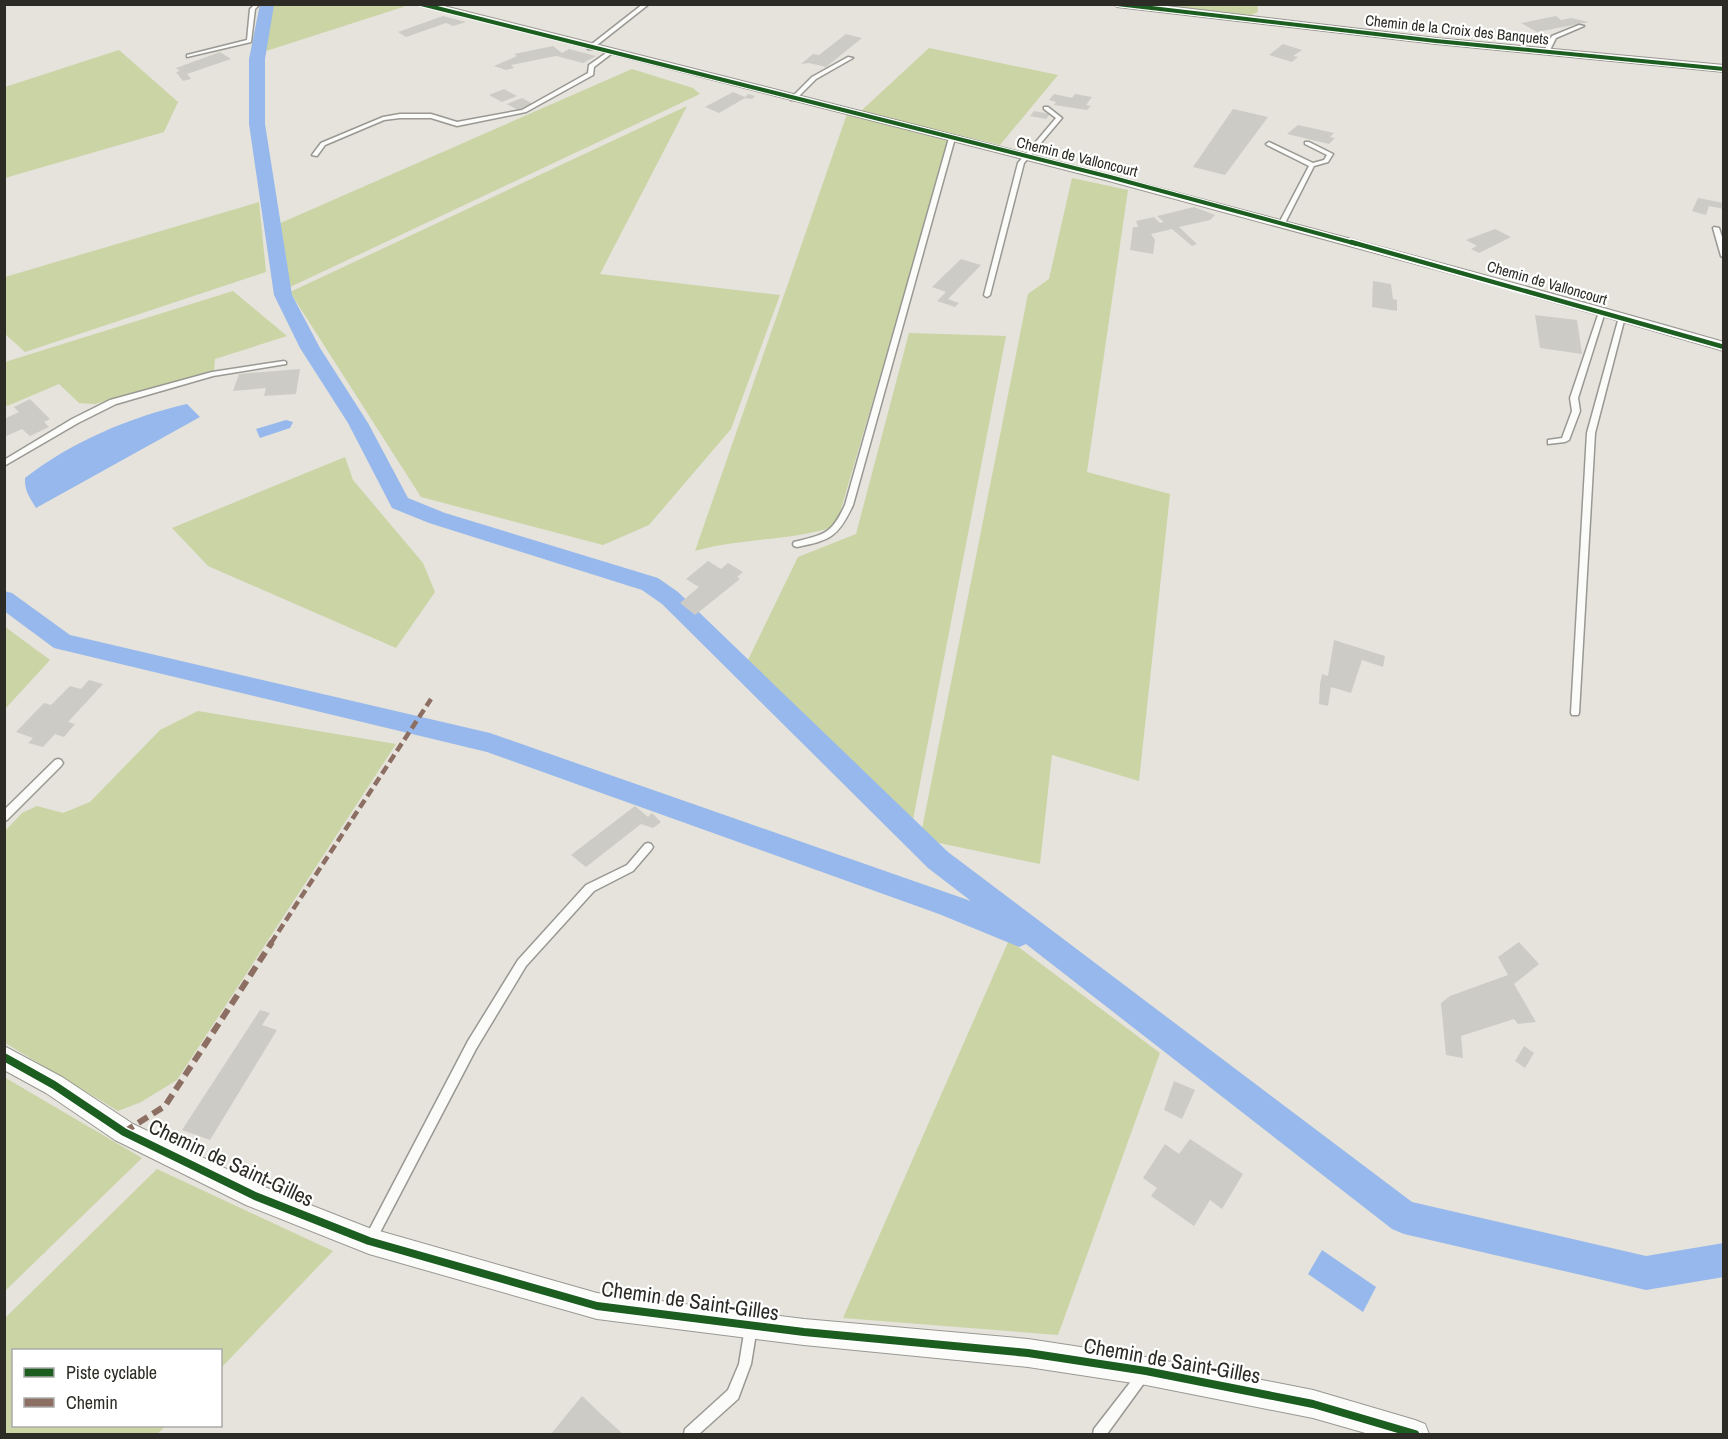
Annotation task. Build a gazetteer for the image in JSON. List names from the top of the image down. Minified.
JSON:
{"streets":{"street":["Chemin de la Croix des Banquets","Chemin de Valloncourt","Chemin de Saint-Gilles"]},"legend":["Piste cyclable","Chemin"]}
